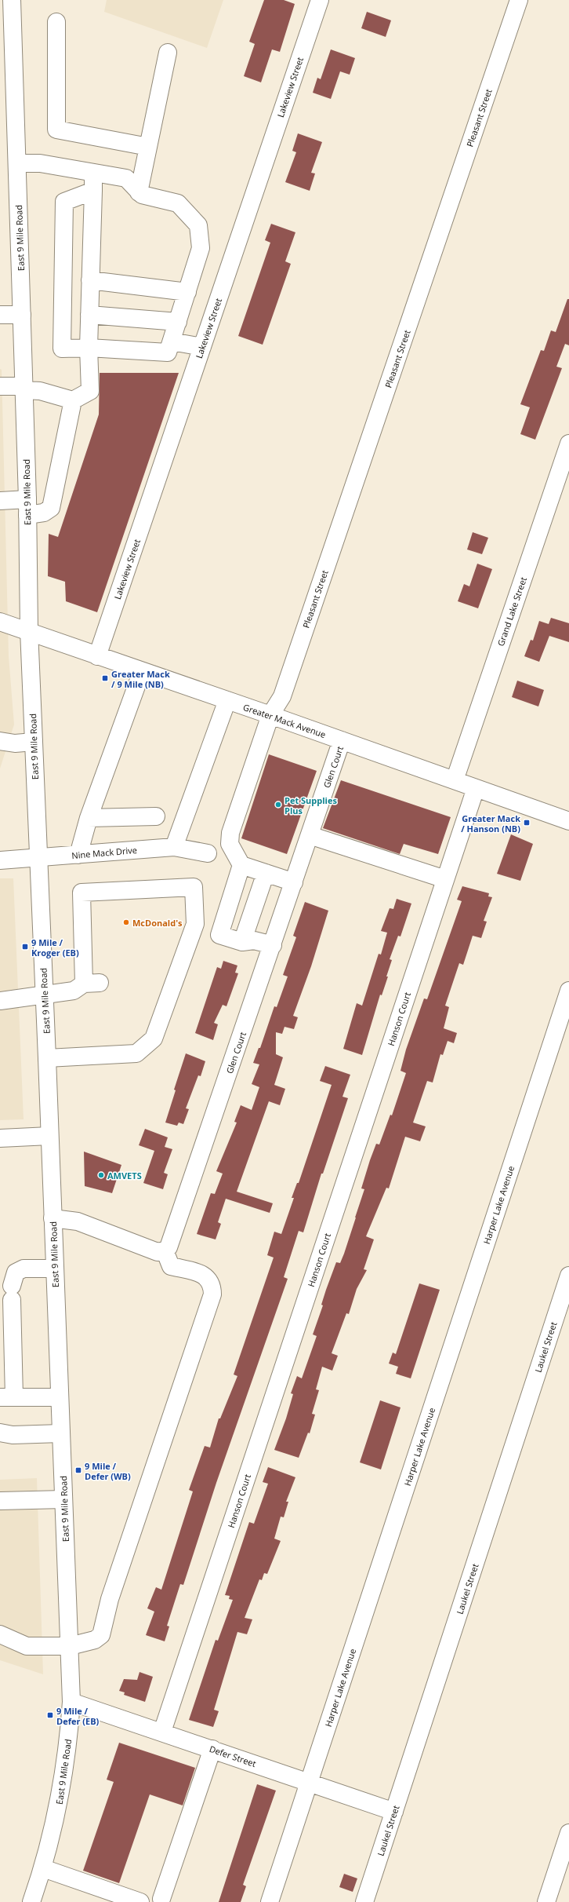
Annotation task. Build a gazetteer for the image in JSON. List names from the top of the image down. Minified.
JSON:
{"streets":{"street":["Lakeview Street","Pleasant Street","East 9 Mile Road","Grand Lake Street","Greater Mack Avenue","Glen Court","Nine Mack Drive","Hanson Court","Harper Lake Avenue","Laukel Street","Defer Street"]},"crossings":[["Lakeview Street","Greater Mack Avenue"],["Pleasant Street","Greater Mack Avenue"],["East 9 Mile Road","Greater Mack Avenue"],["East 9 Mile Road","Nine Mack Drive"],["East 9 Mile Road","Defer Street"],["Grand Lake Street","Greater Mack Avenue"],["Greater Mack Avenue","Glen Court"],["Greater Mack Avenue","Hanson Court"],["Hanson Court","Defer Street"],["Harper Lake Avenue","Defer Street"],["Laukel Street","Defer Street"]],"places":{"transit":["Greater Mack / 9 Mile (NB)","Greater Mack / Hanson (NB)","9 Mile / Kroger (EB)","9 Mile / Defer (WB)","9 Mile / Defer (EB)"],"other":["Pet Supplies Plus","McDonald's","AMVETS"]}}
